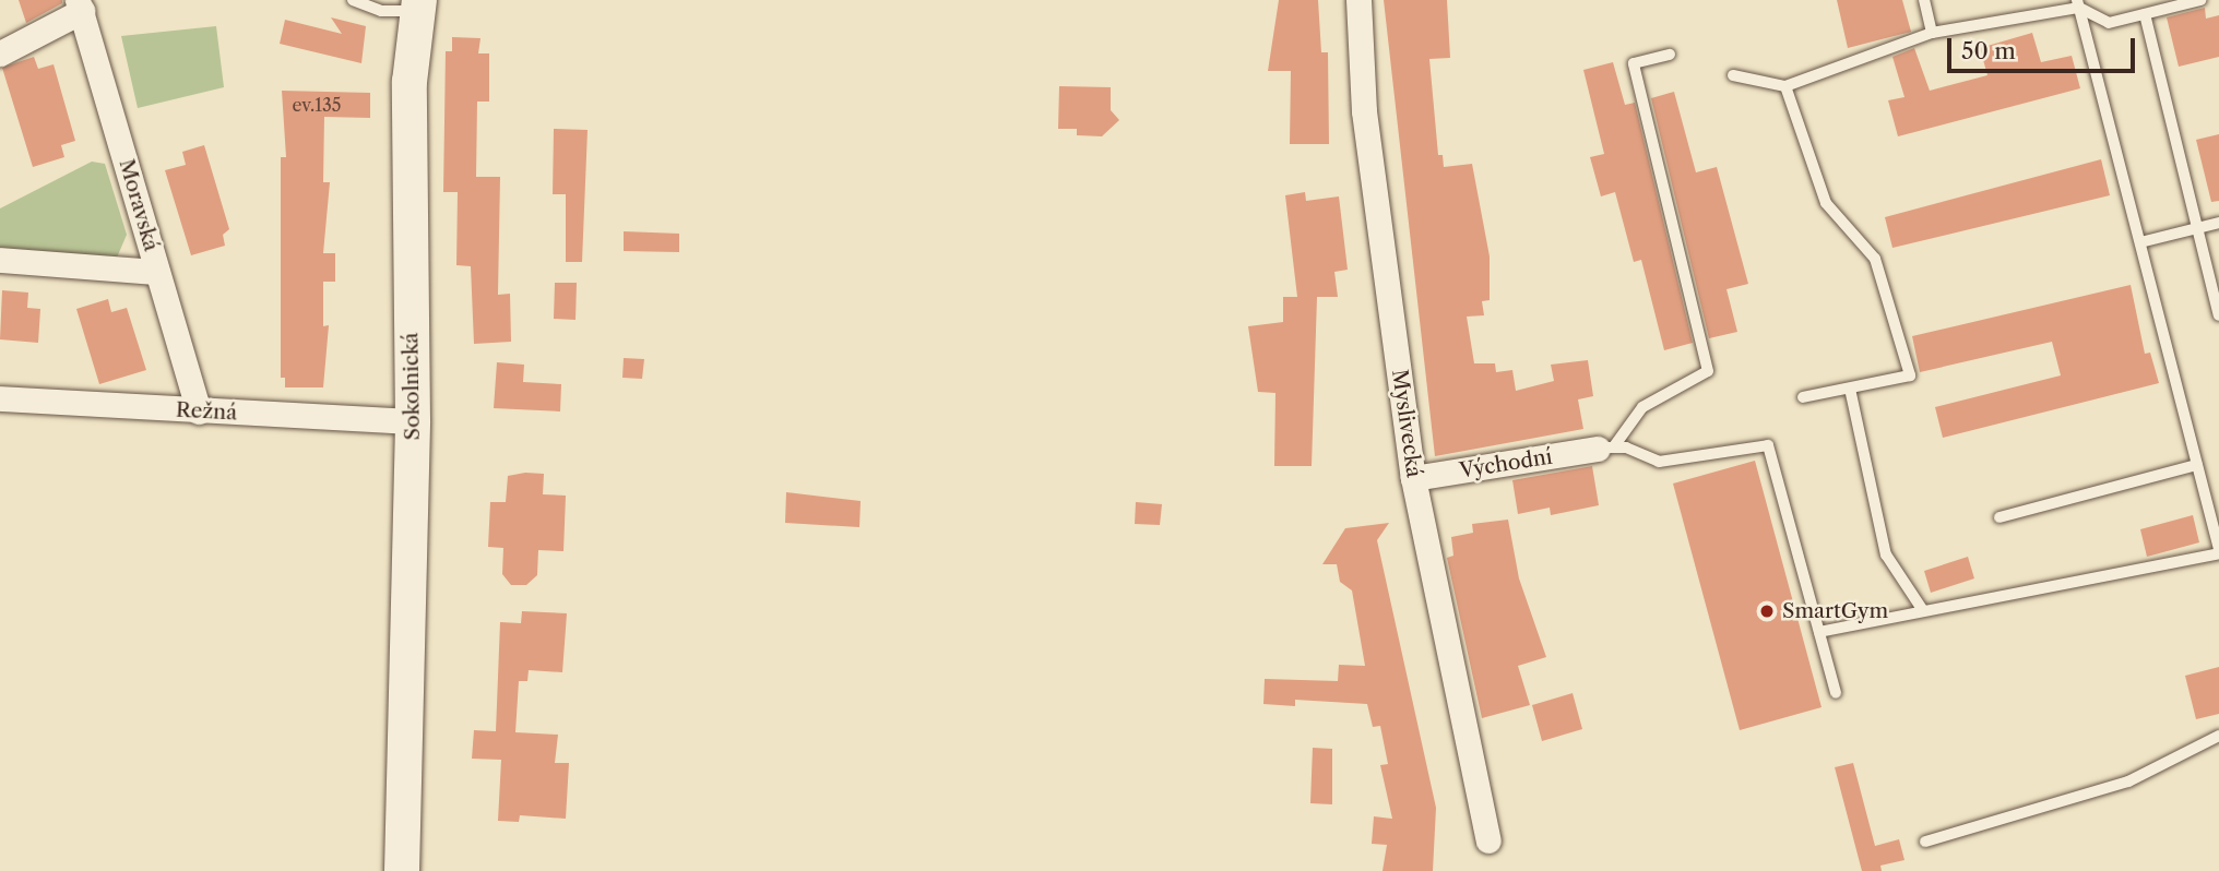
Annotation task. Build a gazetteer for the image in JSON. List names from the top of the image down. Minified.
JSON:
{"streets":{"main road":["Sokolnická"],"street":["Moravská","Režná","Myslivecká","Východní"]},"crossings":[["Moravská","Režná"],["Sokolnická","Režná"],["Myslivecká","Východní"]],"places":["SmartGym"],"house_numbers":["ev.135"],"scale_bar":"50 m"}
